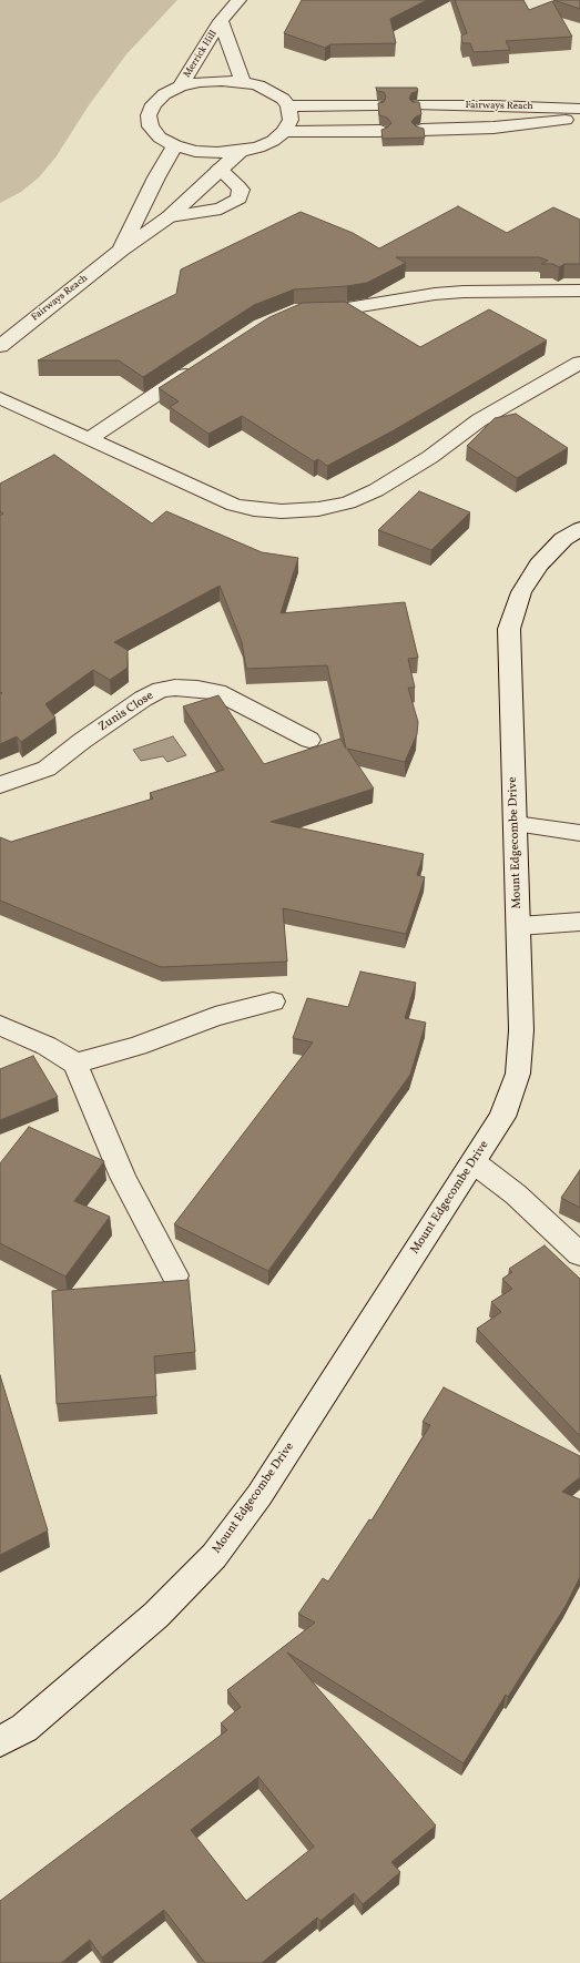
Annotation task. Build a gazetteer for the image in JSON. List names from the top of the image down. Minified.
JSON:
{"streets":{"street":["Merrick Hill","Fairways Reach","Zunis Close","Mount Edgecombe Drive"]},"crossings":[["Merrick Hill","Fairways Reach"]]}
